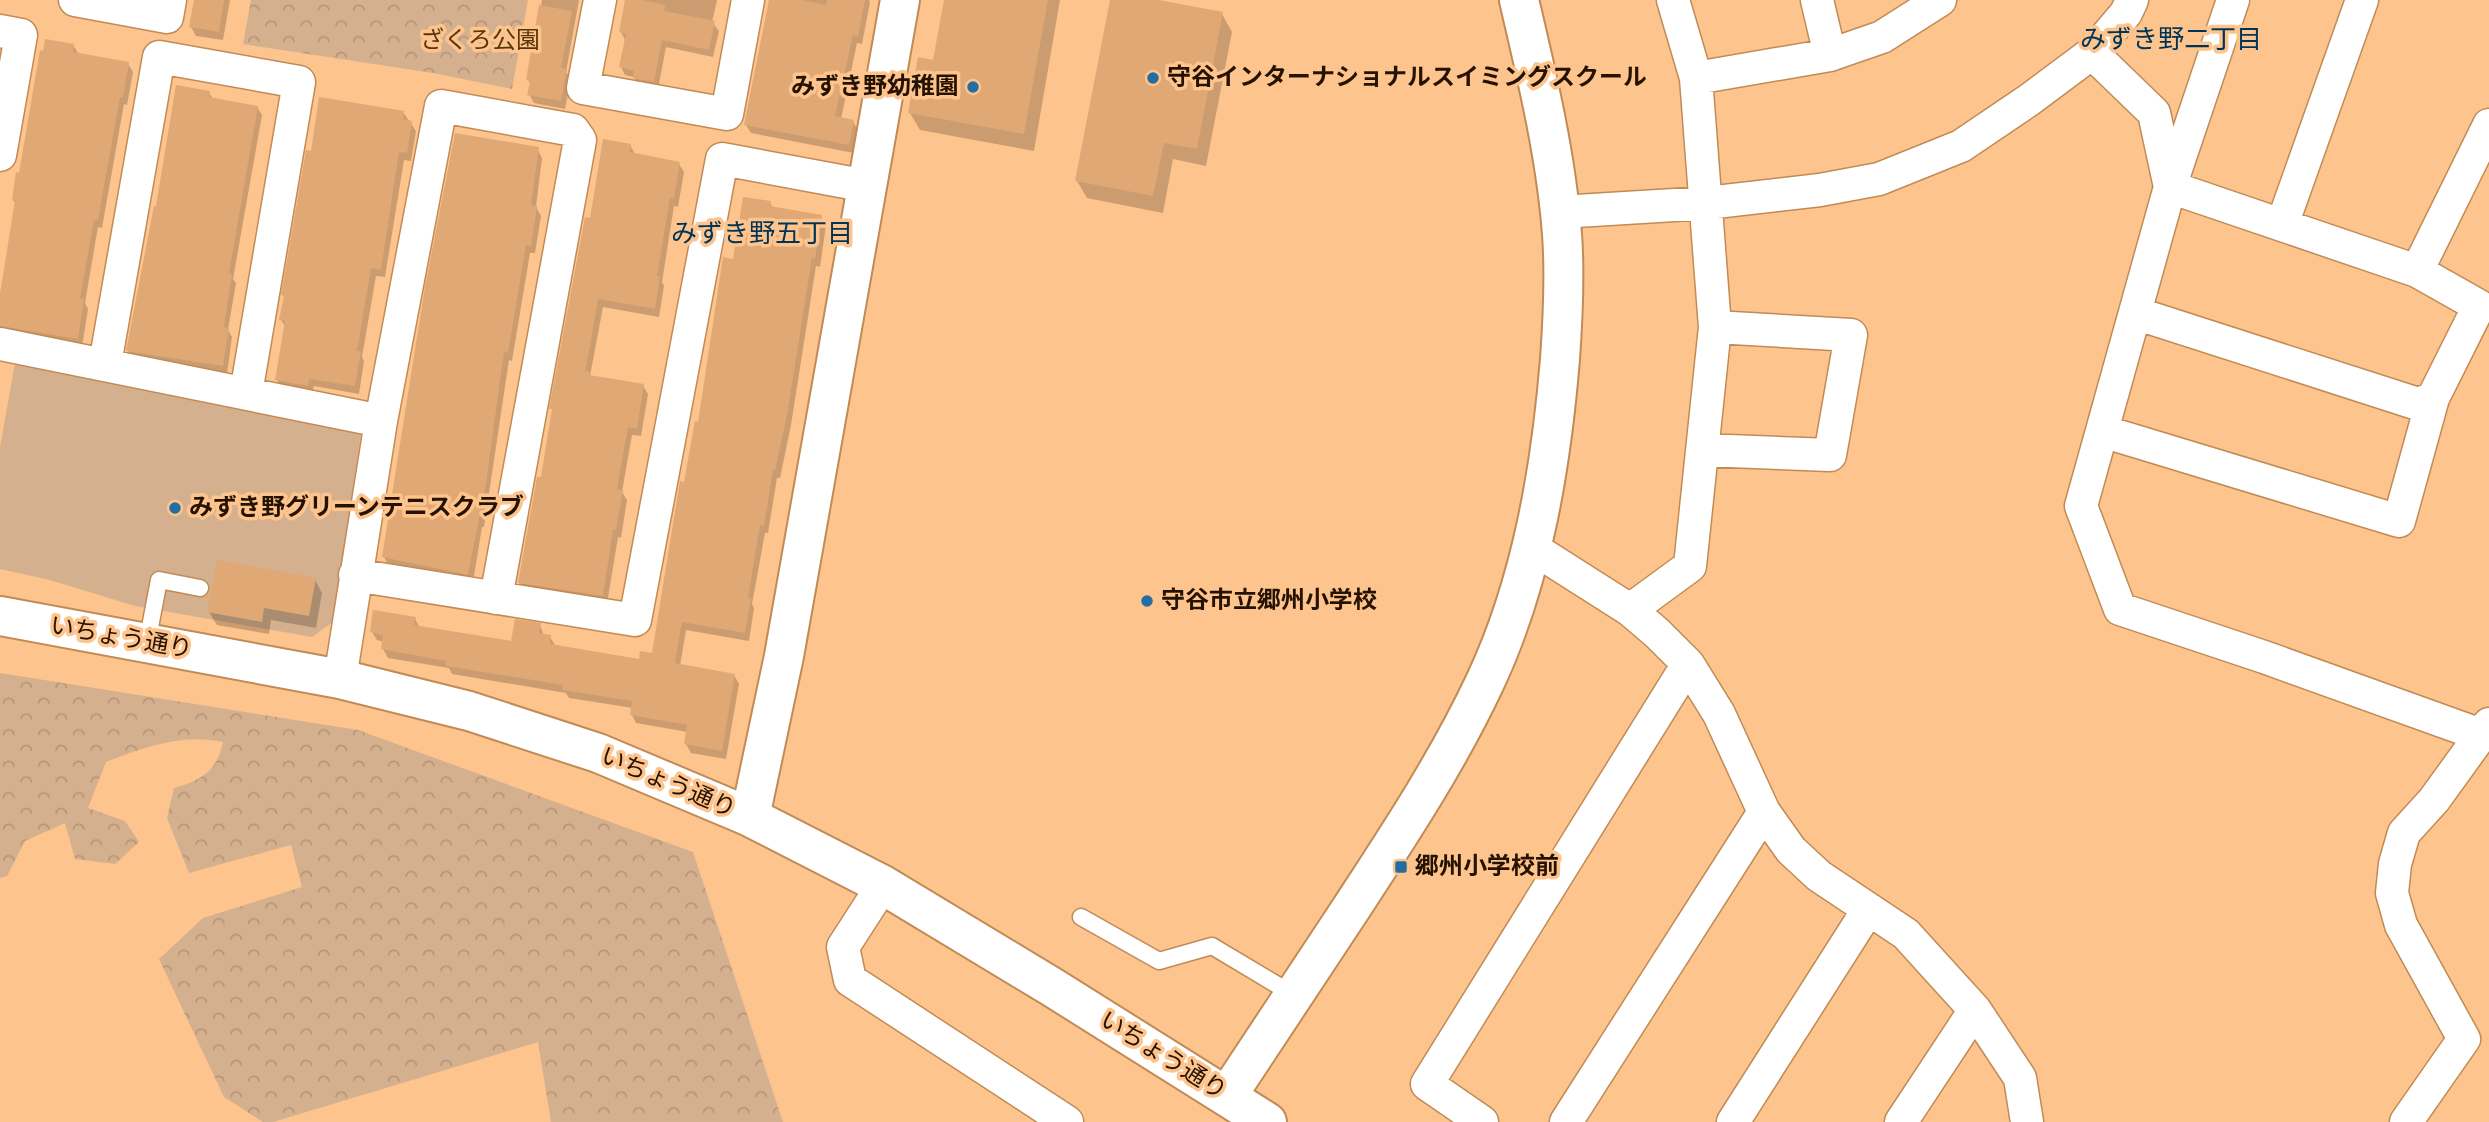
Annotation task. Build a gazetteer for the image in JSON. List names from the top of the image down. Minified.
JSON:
{"streets":{"street":["いちょう通り"]},"districts":["みずき野二丁目","みずき野五丁目"],"parks":["ざくろ公園"],"places":{"other":["守谷インターナショナルスイミングスクール","みずき野幼稚園","みずき野グリーンテニスクラブ","守谷市立郷州小学校"],"transit":["郷州小学校前"]}}
